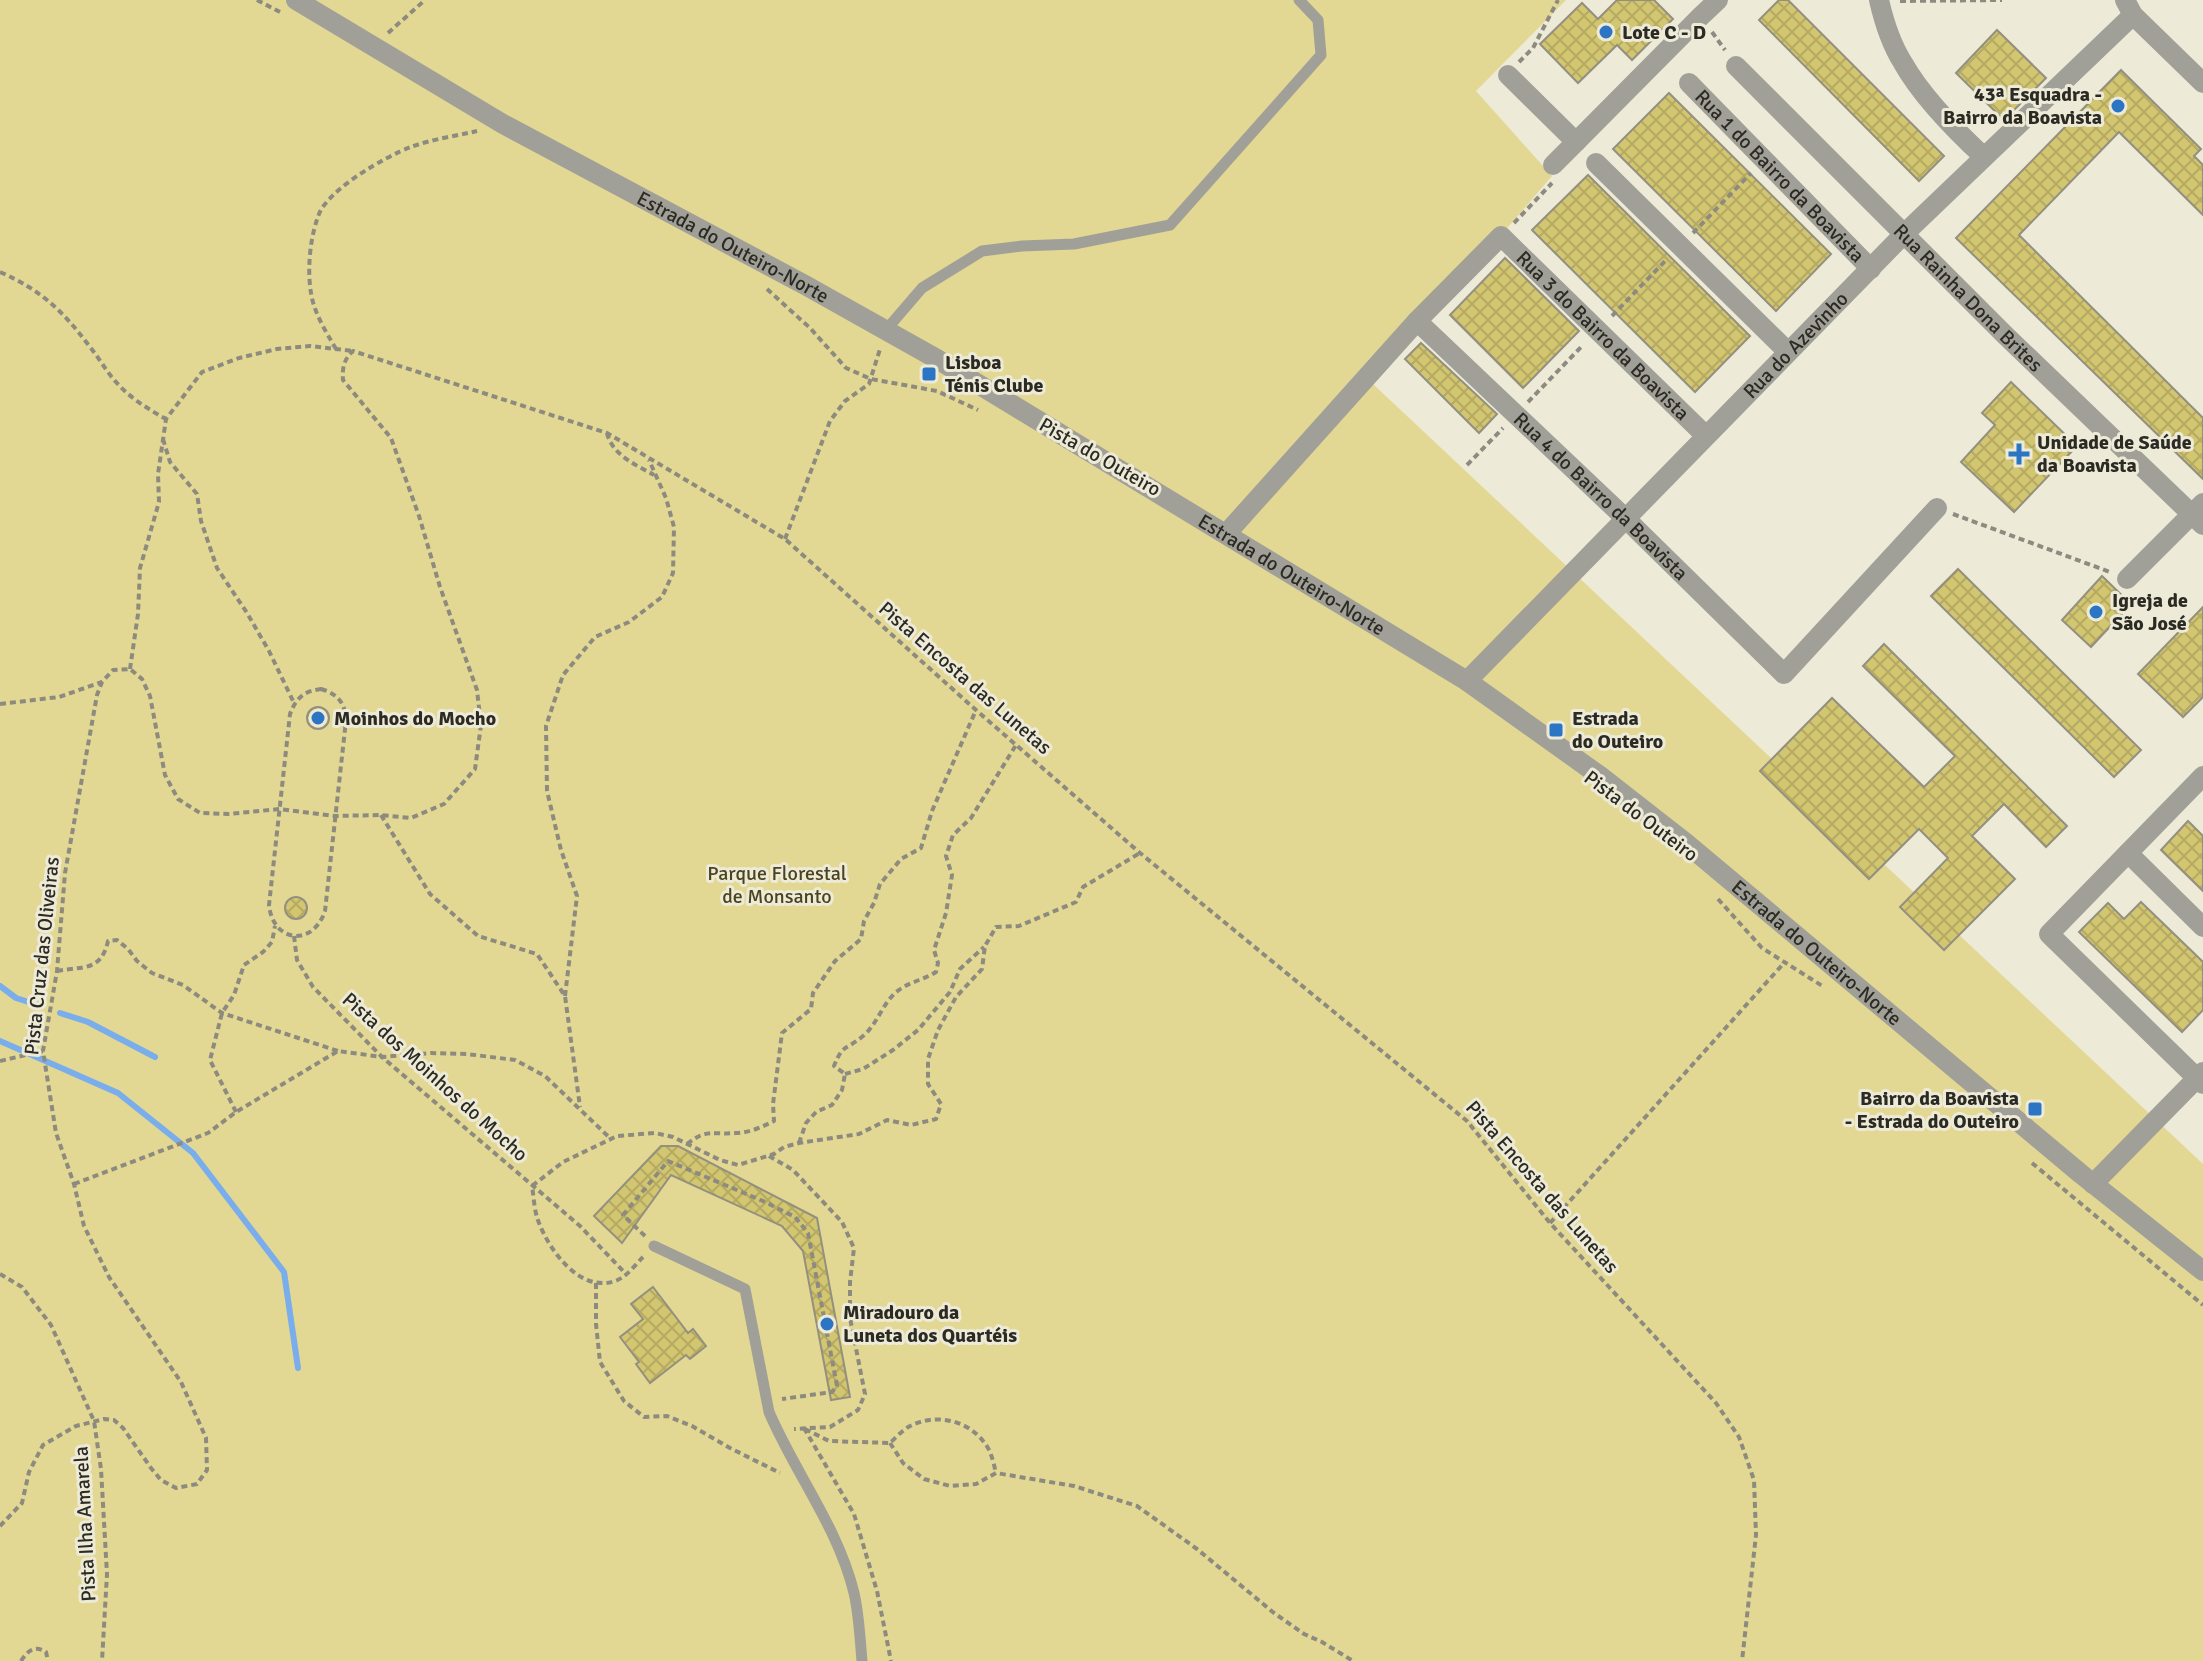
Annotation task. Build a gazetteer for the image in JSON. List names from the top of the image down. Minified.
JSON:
{"streets":{"street":["Rua 1 do Bairro da Boavista","Estrada do Outeiro-Norte","Rua Rainha Dona Brites","Rua 3 do Bairro da Boavista","Rua do Azevinho","Rua 4 do Bairro da Boavista"],"path":["Pista Encosta das Lunetas","Pista Cruz das Oliveiras","Pista dos Moinhos do Mocho","Pista Ilha Amarela"]},"crossings":[["Rua 1 do Bairro da Boavista","Rua do Azevinho"],["Estrada do Outeiro-Norte","Rua do Azevinho"],["Rua Rainha Dona Brites","Rua do Azevinho"],["Rua 3 do Bairro da Boavista","Rua do Azevinho"],["Rua do Azevinho","Rua 4 do Bairro da Boavista"],["Pista Cruz das Oliveiras","Pista Ilha Amarela"]],"parks":["Parque Florestal de Monsanto"],"places":{"other":["Lote C - D","43ª Esquadra - Bairro da Boavista","Igreja de São José","Moinhos do Mocho","Miradouro da Luneta dos Quartéis"],"transit":["Lisboa Ténis Clube","Estrada do Outeiro","Bairro da Boavista - Estrada do Outeiro"],"health":["Unidade de Saúde da Boavista"]}}
